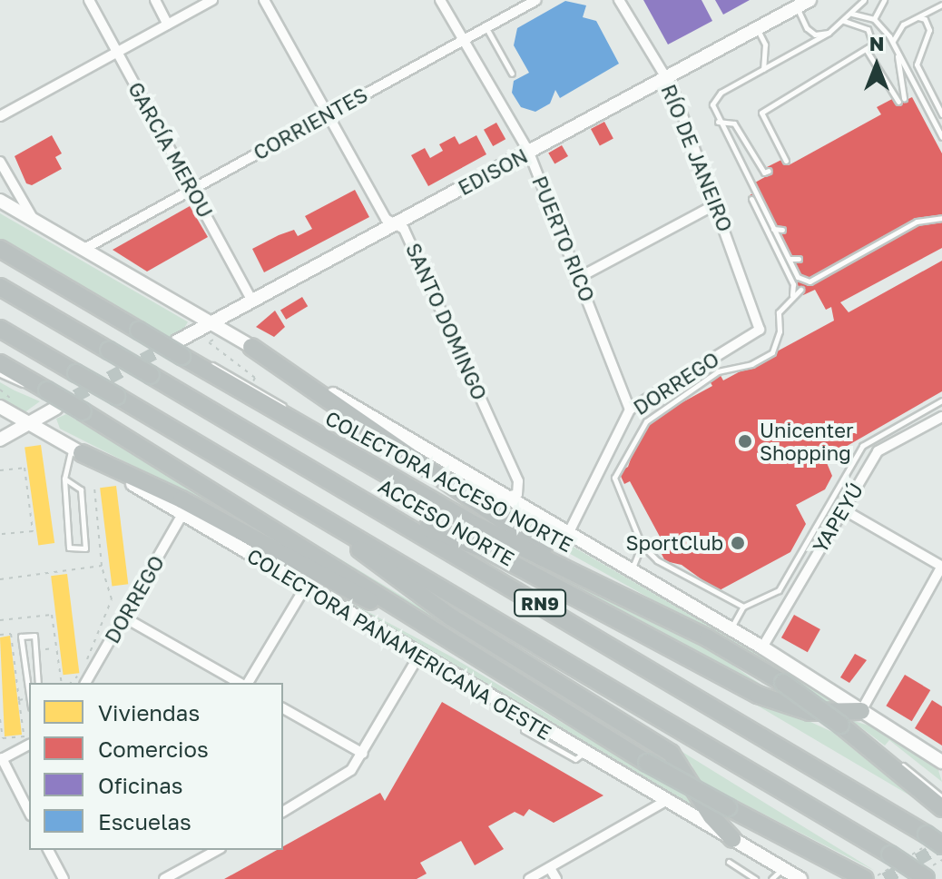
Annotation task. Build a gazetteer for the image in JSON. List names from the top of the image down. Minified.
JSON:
{"streets":{"highway":["COLECTORA ACCESO NORTE","ACCESO NORTE","RN9"],"street":["CORRIENTES","GARCÍA MEROU","RÍO DE JANEIRO","EDISON","PUERTO RICO","SANTO DOMINGO","DORREGO","YAPEYÚ","COLECTORA PANAMERICANA OESTE"]},"crossings":[["CORRIENTES","GARCÍA MEROU"],["CORRIENTES","PUERTO RICO"],["CORRIENTES","SANTO DOMINGO"],["GARCÍA MEROU","EDISON"],["RÍO DE JANEIRO","EDISON"],["RÍO DE JANEIRO","DORREGO"],["EDISON","PUERTO RICO"],["EDISON","SANTO DOMINGO"],["EDISON","COLECTORA ACCESO NORTE"],["PUERTO RICO","DORREGO"],["DORREGO","COLECTORA PANAMERICANA OESTE"]],"places":["Unicenter Shopping","SportClub"],"legend":["Viviendas","Comercios","Oficinas","Escuelas"],"north":"top"}
